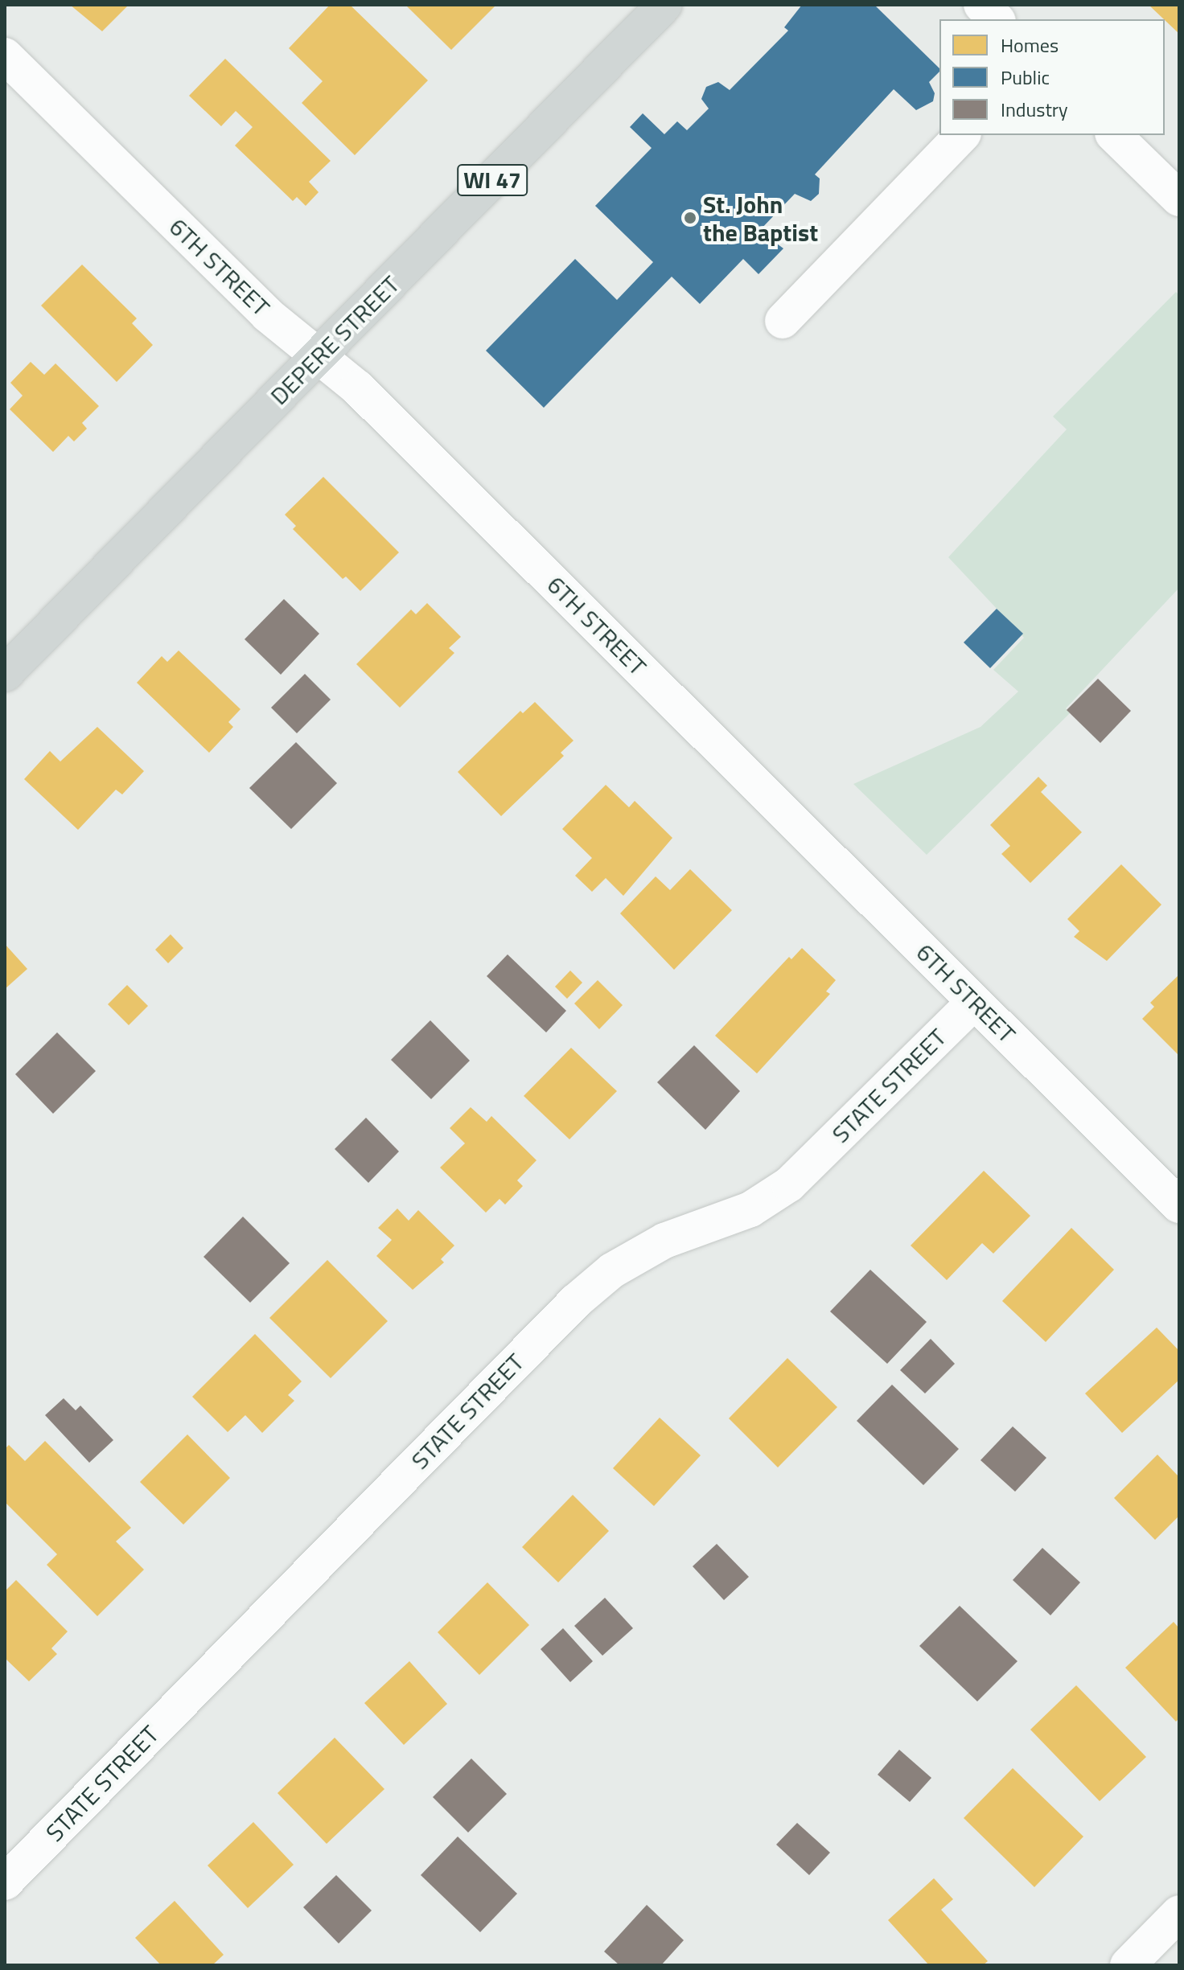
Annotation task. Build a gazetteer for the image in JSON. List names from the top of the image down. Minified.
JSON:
{"streets":{"main road":["WI 47","DEPERE STREET"],"street":["6TH STREET","STATE STREET"]},"crossings":[["6TH STREET","DEPERE STREET"],["6TH STREET","STATE STREET"]],"places":["St. John the Baptist"],"legend":["Homes","Public","Industry"]}
